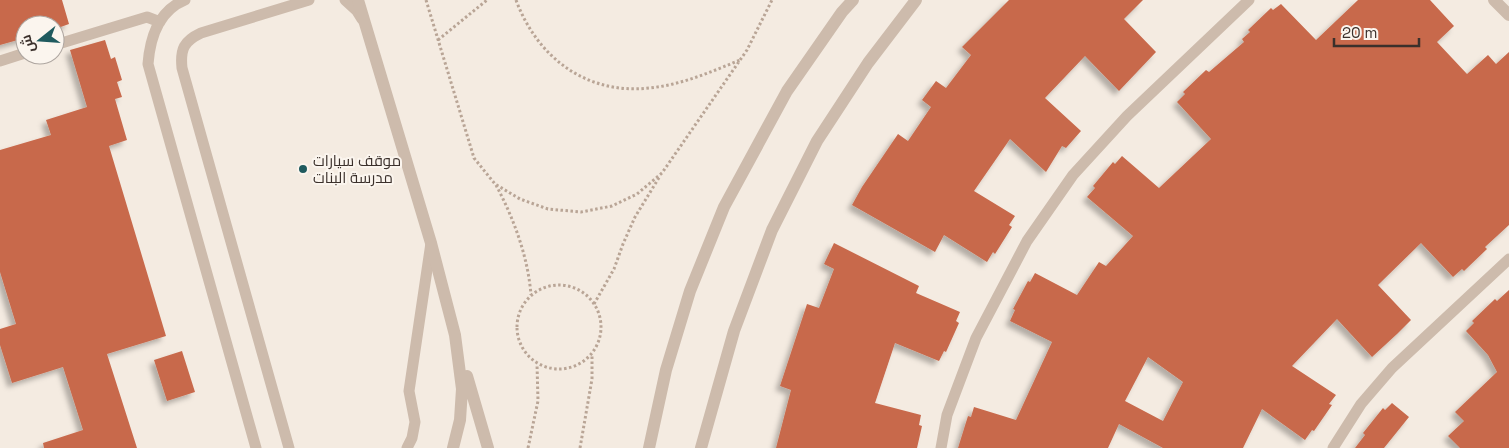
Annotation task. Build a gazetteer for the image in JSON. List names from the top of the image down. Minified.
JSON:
{"places":["موقف سيارات مدرسة البنات"],"scale_bar":"20 m","north":"left"}
